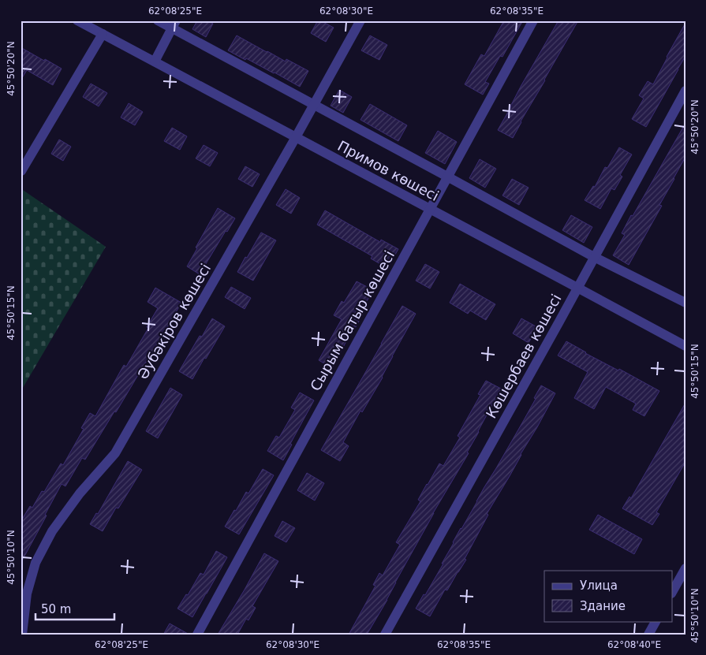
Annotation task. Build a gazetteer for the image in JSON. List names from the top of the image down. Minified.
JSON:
{"streets":{"street":["Примов көшесі","Сырым батыр көшесі","Әубәкіров көшесі","Көшербаев көшесі"]},"crossings":[["Примов көшесі","Сырым батыр көшесі"],["Примов көшесі","Әубәкіров көшесі"],["Примов көшесі","Көшербаев көшесі"]],"legend":["Улица","Здание"],"scale_bar":"50 m","coordinates":["62°08'25\"E","62°08'30\"E","62°08'35\"E","45°50'20\"N","45°50'15\"N","45°50'10\"N","62°08'40\"E"]}
